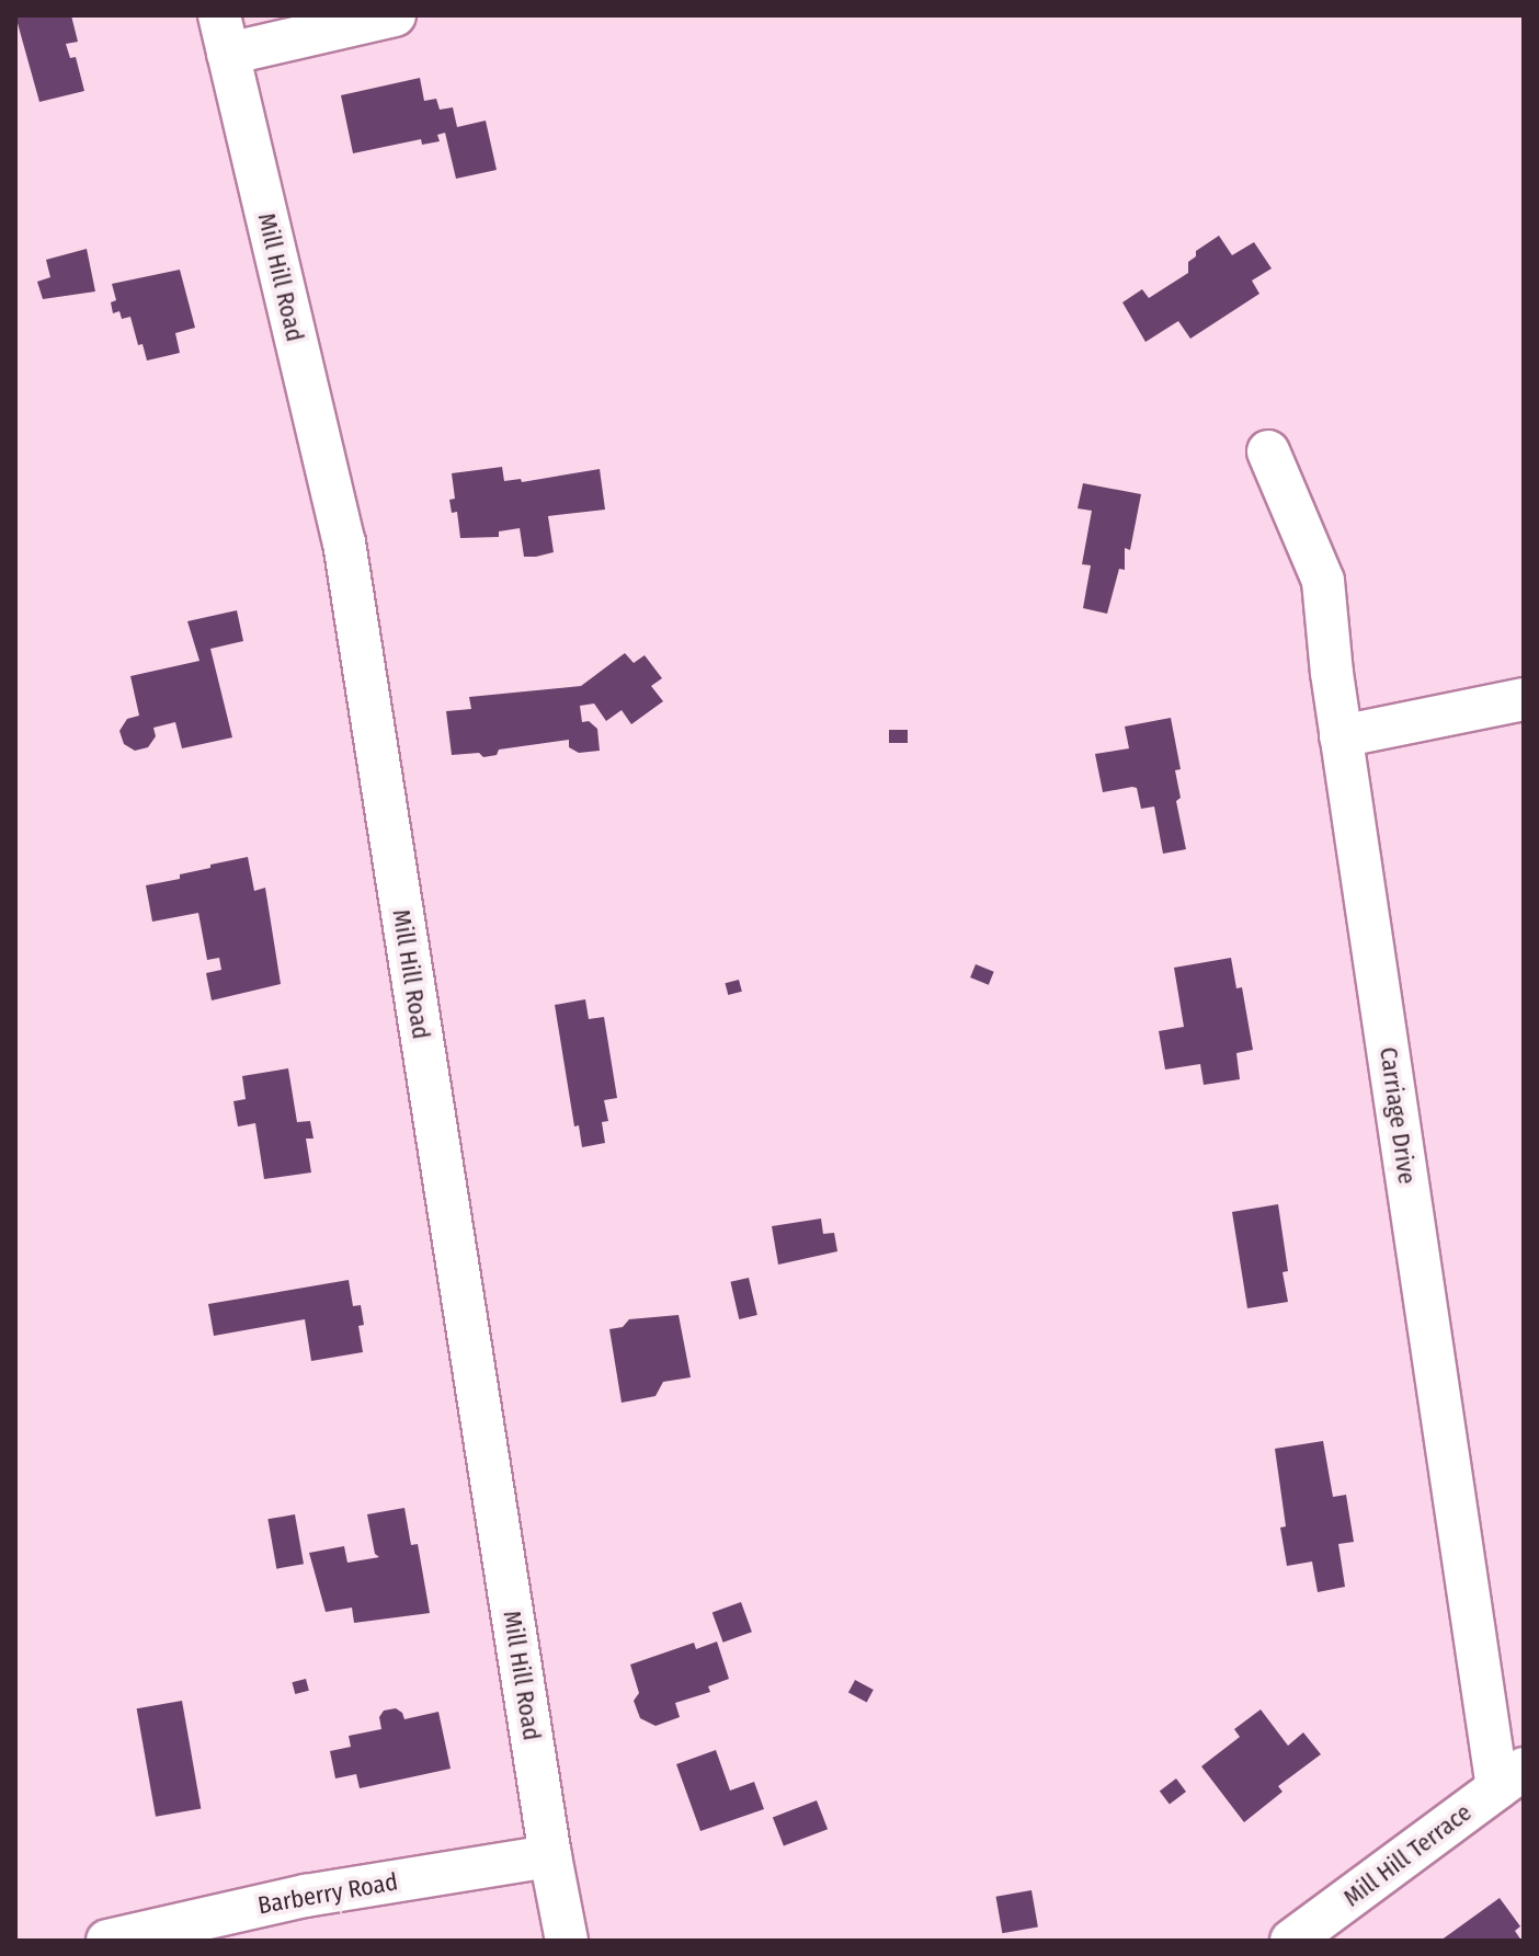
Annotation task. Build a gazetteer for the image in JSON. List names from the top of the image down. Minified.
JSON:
{"streets":{"street":["Mill Hill Road","Carriage Drive","Mill Hill Terrace","Barberry Road"]},"crossings":[["Mill Hill Road","Barberry Road"],["Carriage Drive","Mill Hill Terrace"]]}
